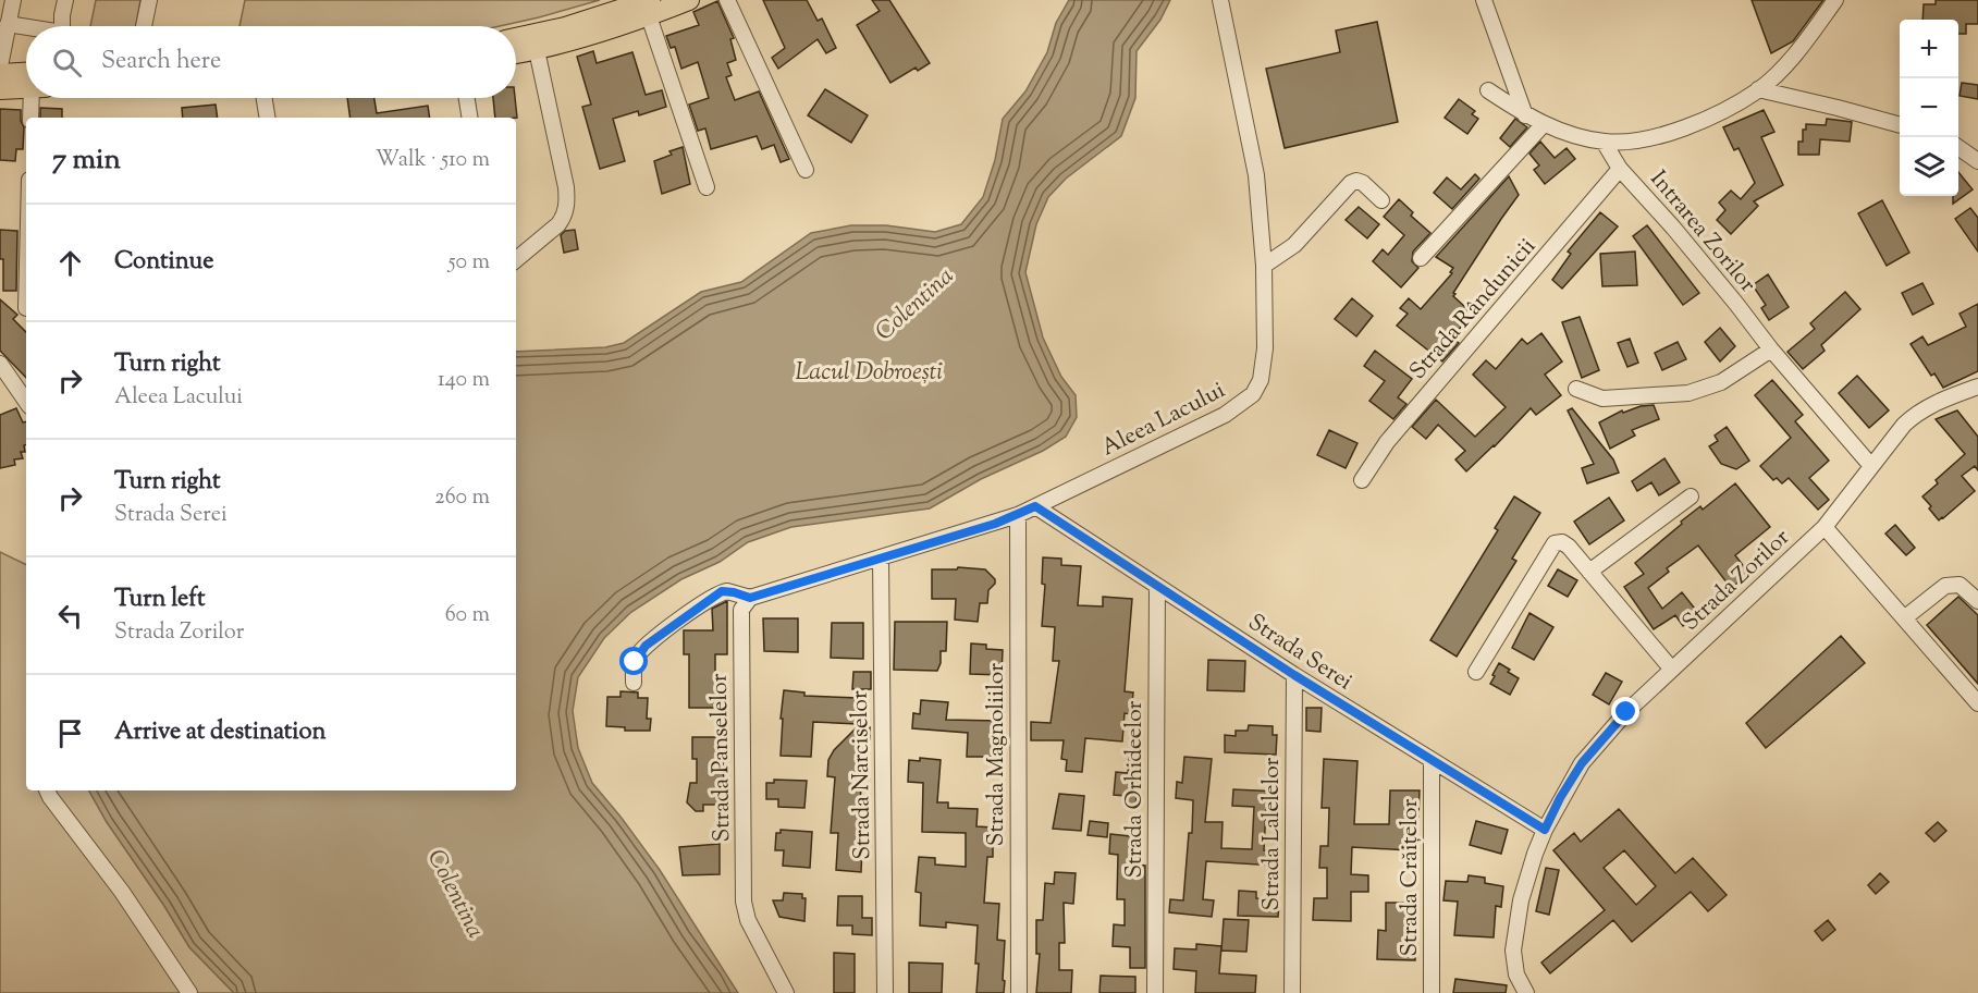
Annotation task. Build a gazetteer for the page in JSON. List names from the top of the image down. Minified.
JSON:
{"streets":{"street":["Intrarea Zorilor","Strada Rândunicii","Aleea Lacului","Strada Zorilor","Strada Serei","Strada Magnoliilor","Strada Panselelor","Strada Narciselor","Strada Orhideelor","Strada Lalelelor","Strada Crăițelor"]},"crossings":[["Intrarea Zorilor","Strada Rândunicii"],["Intrarea Zorilor","Strada Zorilor"],["Aleea Lacului","Strada Serei"],["Aleea Lacului","Strada Magnoliilor"],["Aleea Lacului","Strada Panselelor"],["Aleea Lacului","Strada Narciselor"],["Strada Zorilor","Strada Serei"],["Strada Serei","Strada Orhideelor"],["Strada Serei","Strada Lalelelor"],["Strada Serei","Strada Crăițelor"]],"water":["Colentina","Lacul Dobroești"],"page":{"map_buttons":["+","−"],"search":"Search here","heading":["7 min","Walk · 510 m"],"list":[["Continue","50 m"],["Turn right","Aleea Lacului","140 m"],["Turn right","Strada Serei","260 m"],["Turn left","Strada Zorilor","60 m"],"Arrive at destination"]}}
